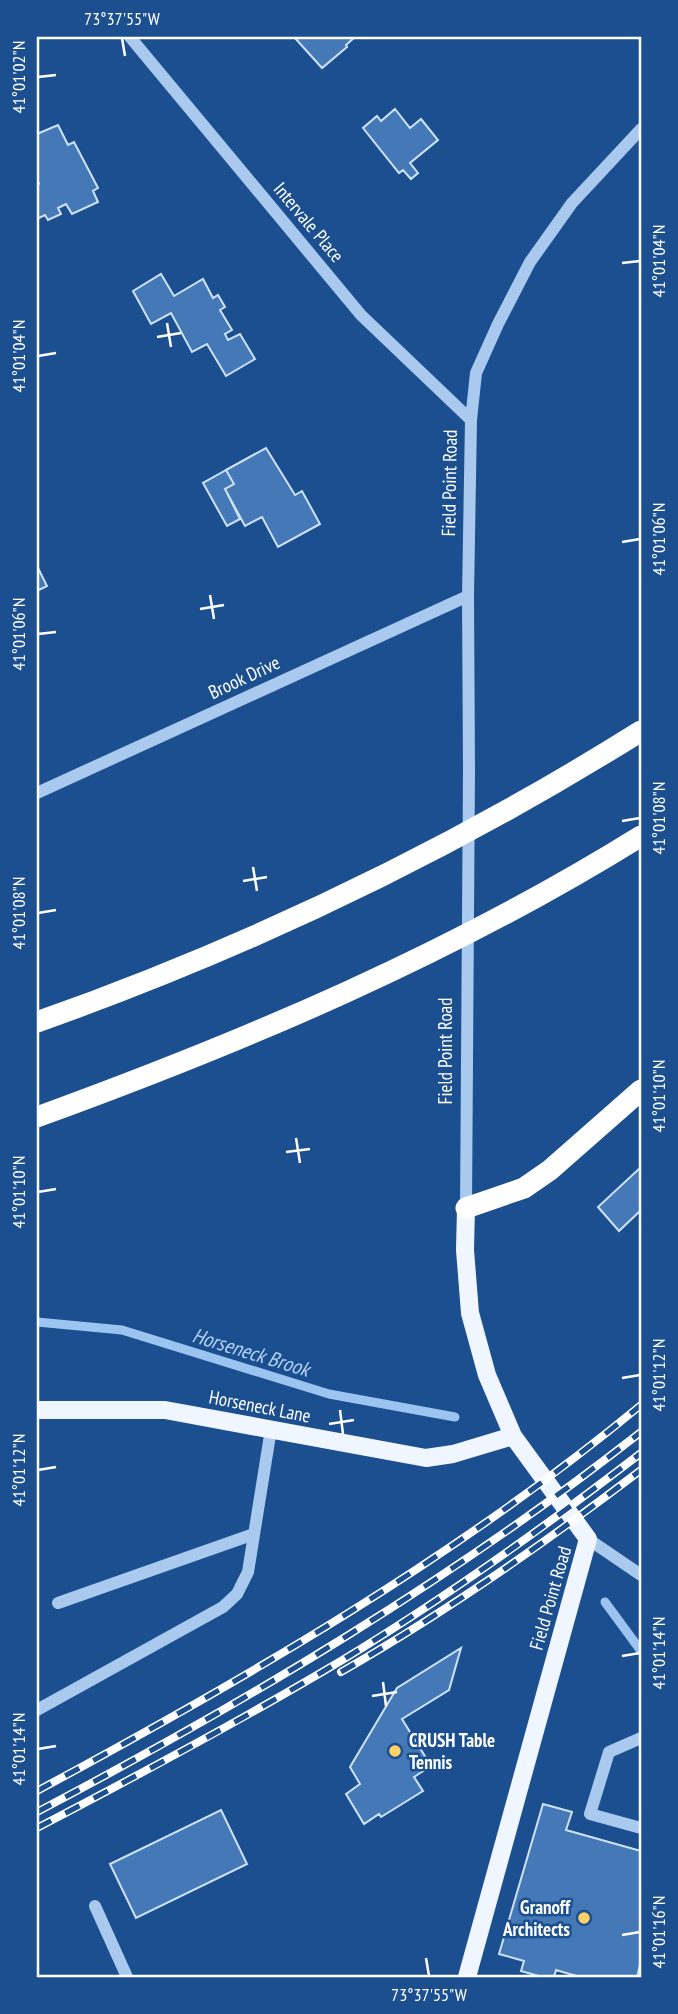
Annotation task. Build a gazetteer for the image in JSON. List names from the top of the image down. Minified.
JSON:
{"streets":{"main road":["Field Point Road","Horseneck Lane"],"street":["Intervale Place","Brook Drive"]},"crossings":[["Intervale Place","Field Point Road"],["Field Point Road","Brook Drive"],["Field Point Road","Horseneck Lane"]],"water":["Horseneck Brook"],"places":["CRUSH Table Tennis","Granoff Architects"],"coordinates":["73°37'55\"W","41°01'02\"N","41°01'04\"N","41°01'06\"N","41°01'08\"N","41°01'10\"N","41°01'12\"N","41°01'14\"N","41°01'16\"N"]}
